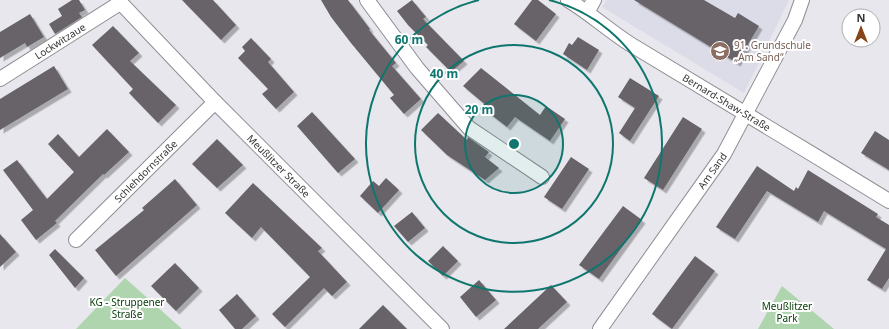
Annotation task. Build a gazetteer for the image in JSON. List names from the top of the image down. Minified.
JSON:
{"streets":{"street":["Lockwitzaue","Bernard-Shaw-Straße","Meußlitzer Straße","Schlehdornstraße","Am Sand"]},"crossings":[["Lockwitzaue","Meußlitzer Straße"],["Bernard-Shaw-Straße","Am Sand"],["Meußlitzer Straße","Schlehdornstraße"]],"parks":["KG - Struppener Straße","Meußlitzer Park"],"places":{"school or university":["91. Grundschule „Am Sand“"]},"north":"top","rings":["60 m","40 m","20 m"]}
